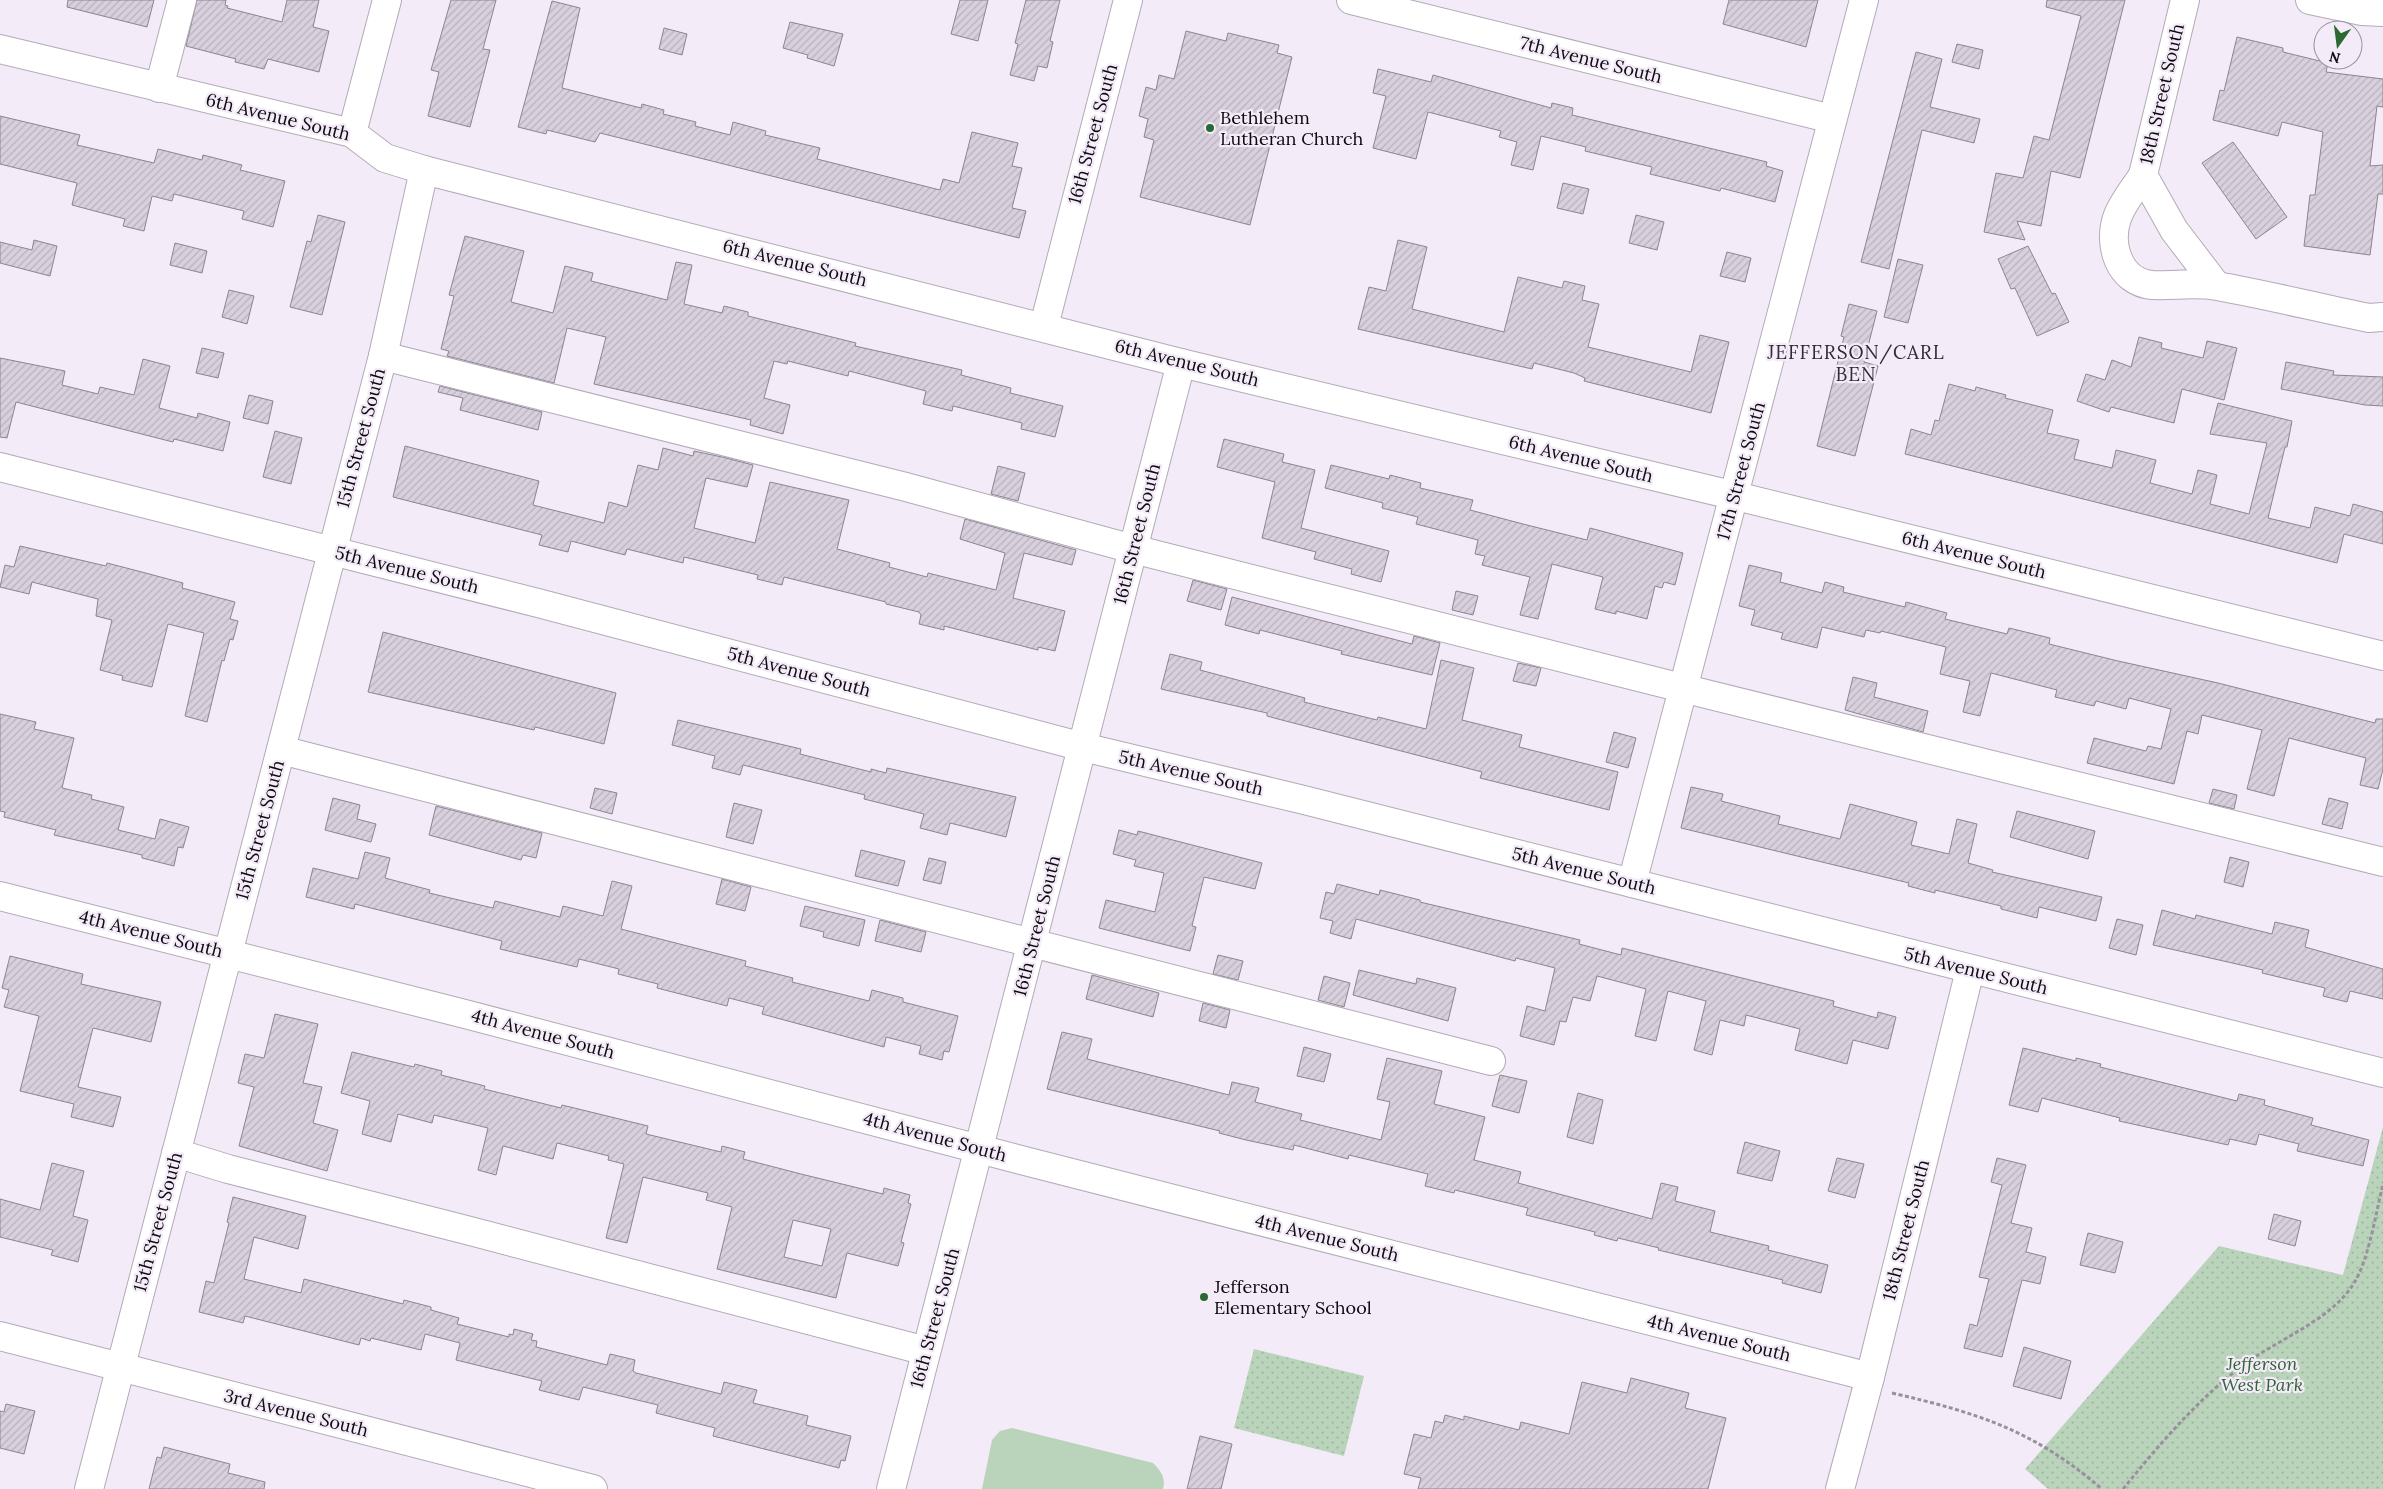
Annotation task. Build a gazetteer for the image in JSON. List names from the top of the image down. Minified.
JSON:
{"streets":{"street":["7th Avenue South","18th Street South","6th Avenue South","16th Street South","15th Street South","17th Street South","5th Avenue South","4th Avenue South","3rd Avenue South"]},"crossings":[["7th Avenue South","17th Street South"],["18th Street South","5th Avenue South"],["18th Street South","4th Avenue South"],["6th Avenue South","16th Street South"],["6th Avenue South","15th Street South"],["6th Avenue South","17th Street South"],["16th Street South","5th Avenue South"],["16th Street South","4th Avenue South"],["15th Street South","5th Avenue South"],["15th Street South","4th Avenue South"],["15th Street South","3rd Avenue South"],["17th Street South","5th Avenue South"]],"districts":["JEFFERSON/CARL BEN"],"parks":["Jefferson West Park"],"places":["Bethlehem Lutheran Church","Jefferson Elementary School"],"north":"bottom"}
